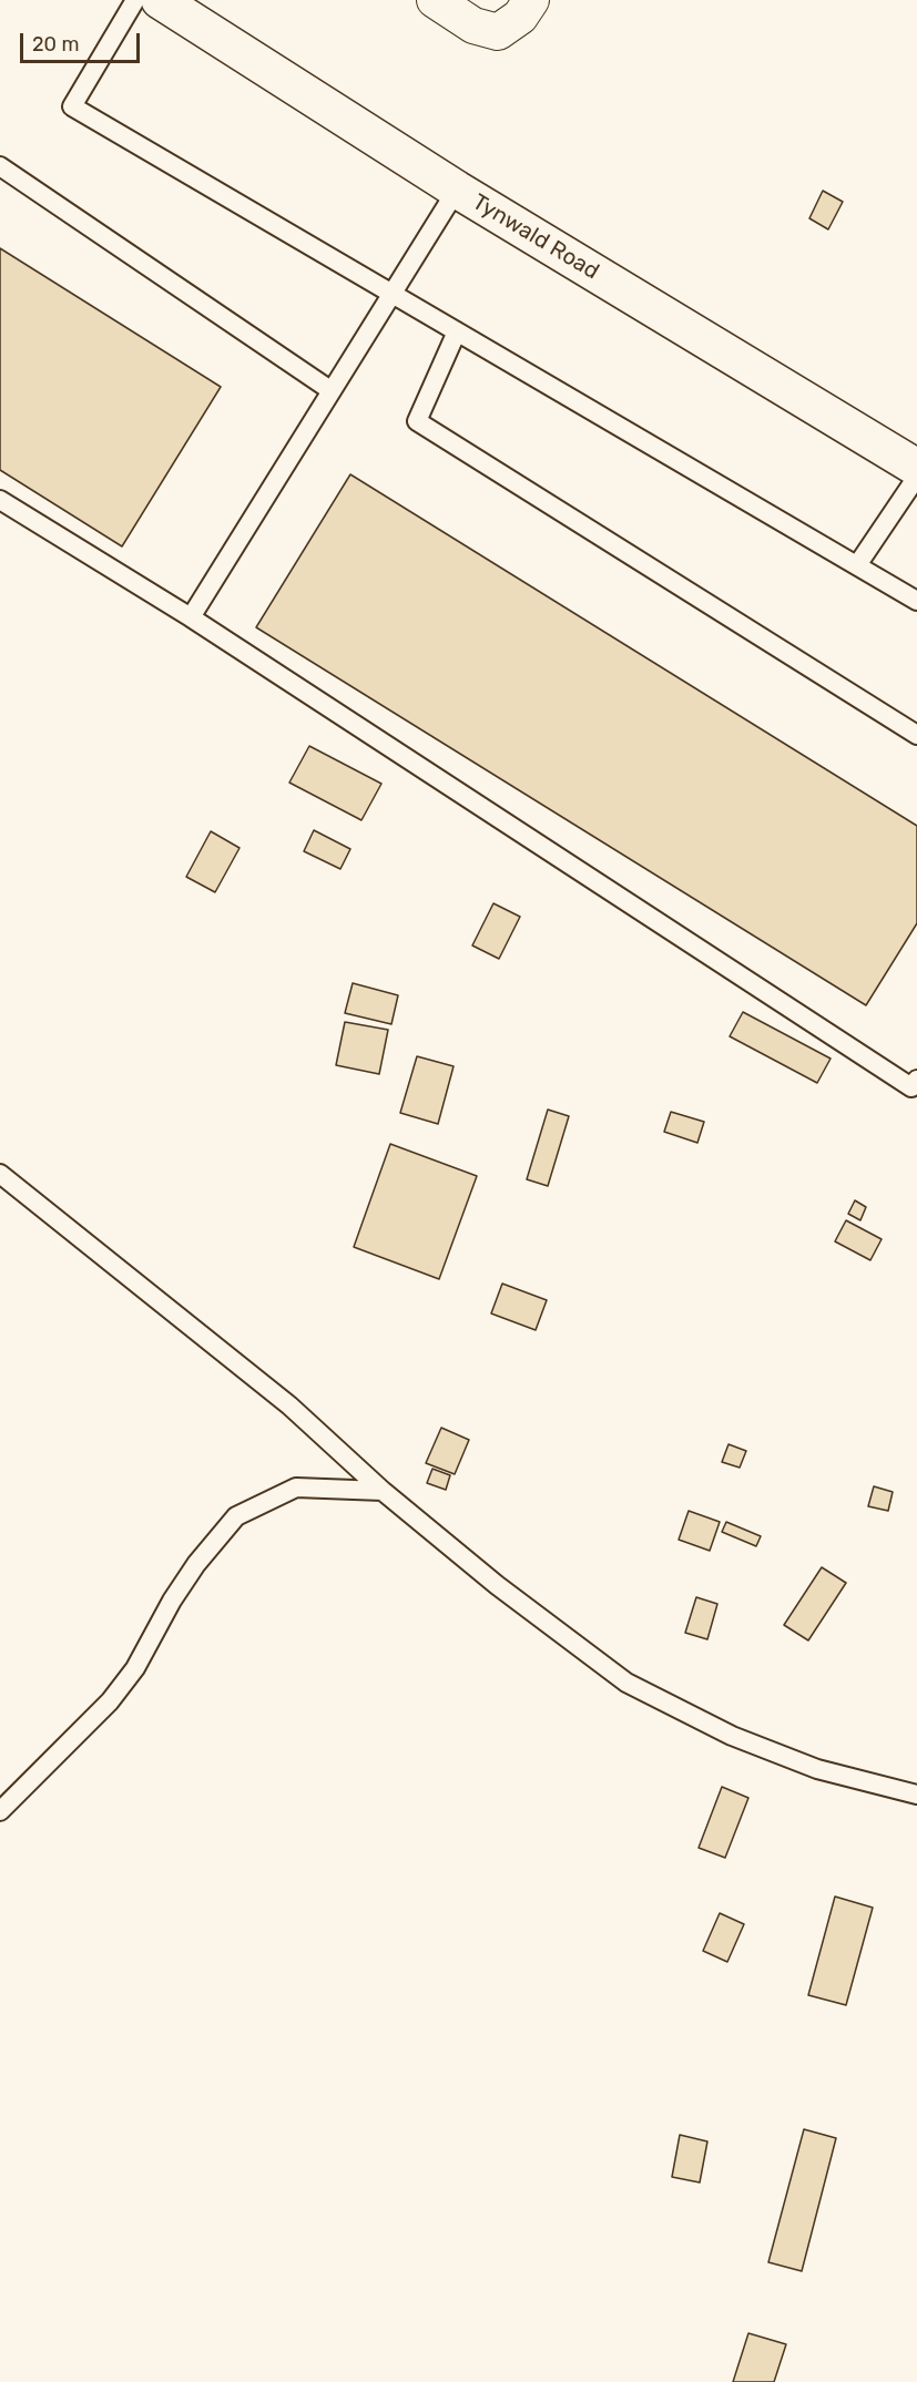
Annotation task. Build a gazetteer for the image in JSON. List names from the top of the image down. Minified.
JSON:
{"streets":{"main road":["Tynwald Road"]},"scale_bar":"20 m"}
